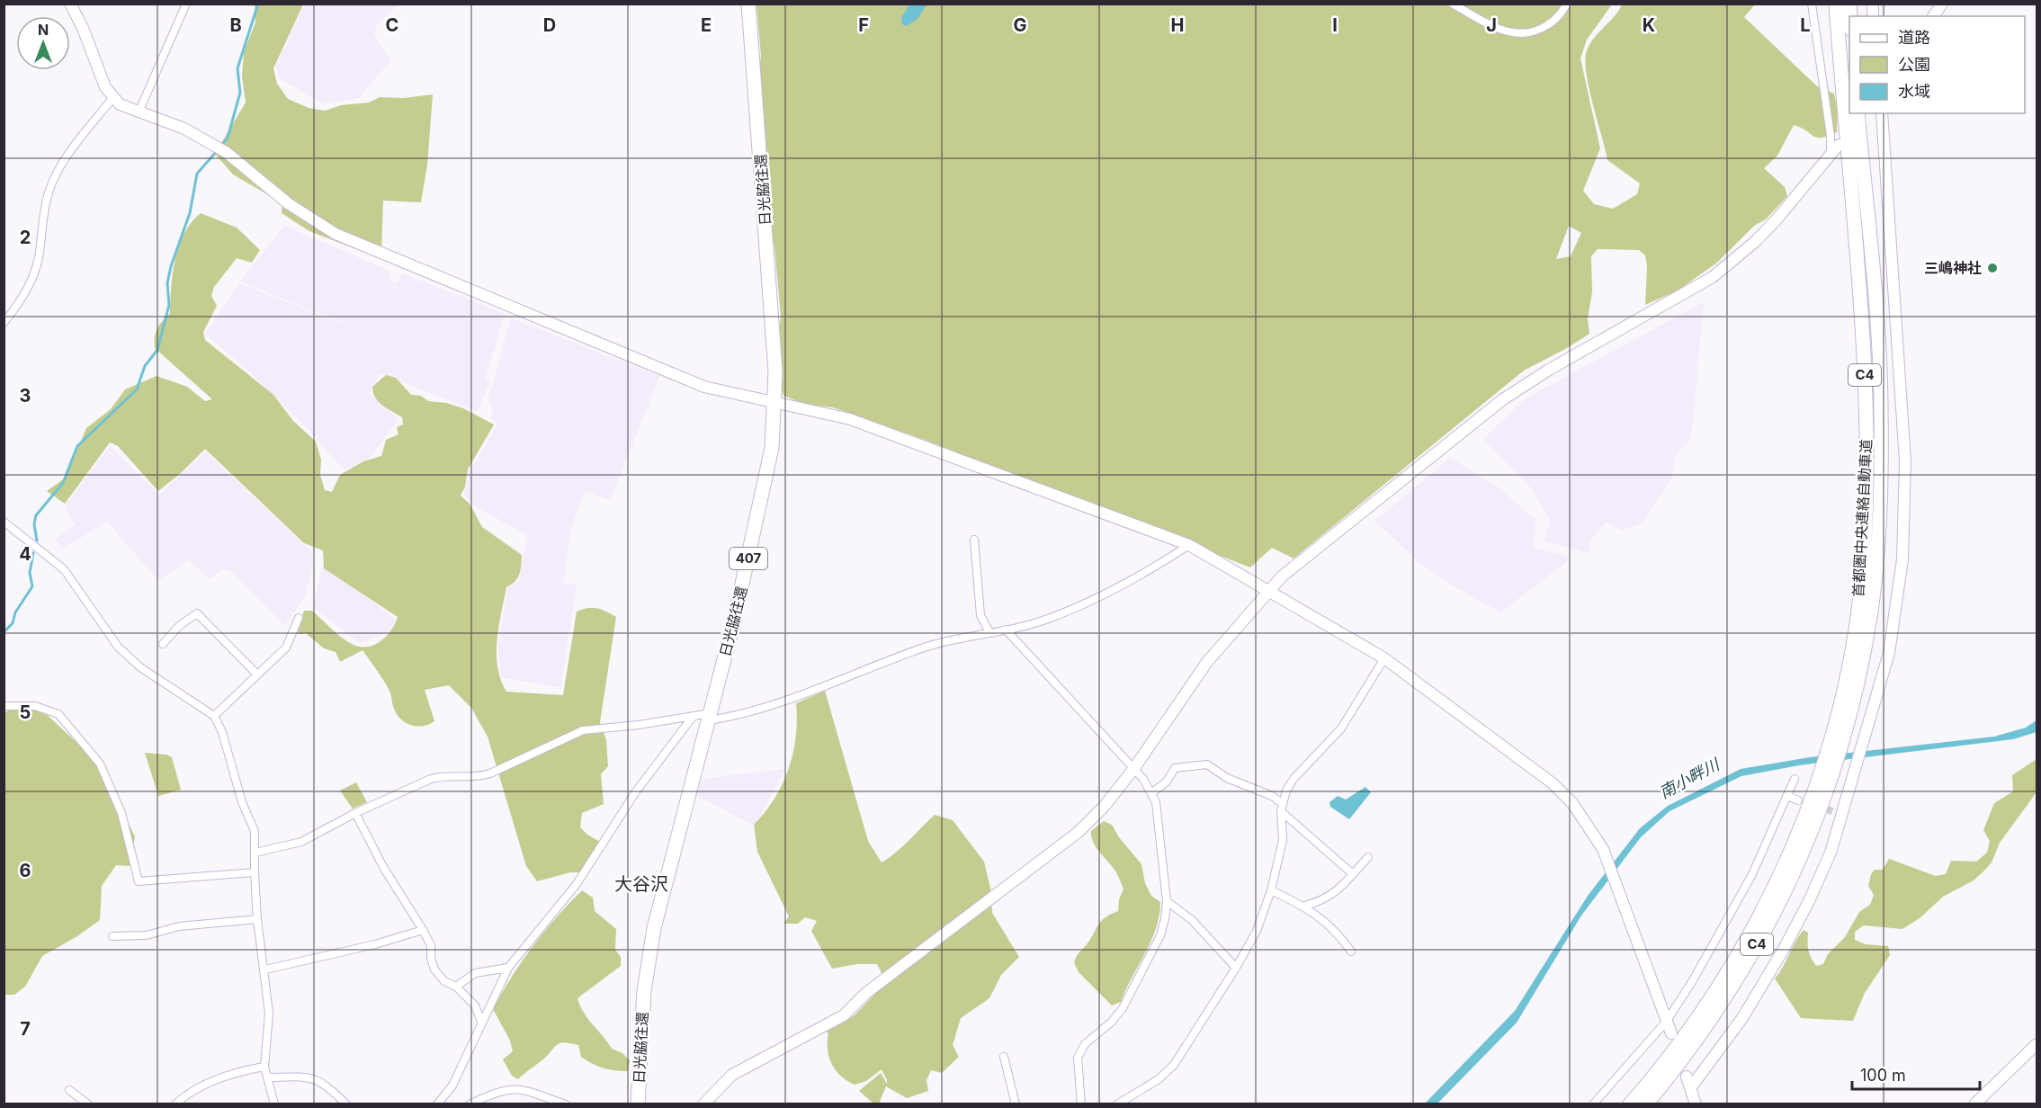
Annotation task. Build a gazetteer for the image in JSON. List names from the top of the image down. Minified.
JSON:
{"streets":{"highway":["日光脇往還","C4","首都圏中央連絡自動車道","407"]},"districts":["大谷沢"],"water":["南小畔川"],"places":["三嶋神社"],"legend":["道路","公園","水域"],"scale_bar":"100 m","north":"top","grid":{"columns":["B","C","D","E","F","G","H","I","J","K","L"],"rows":["2","3","4","5","6","7"]}}
